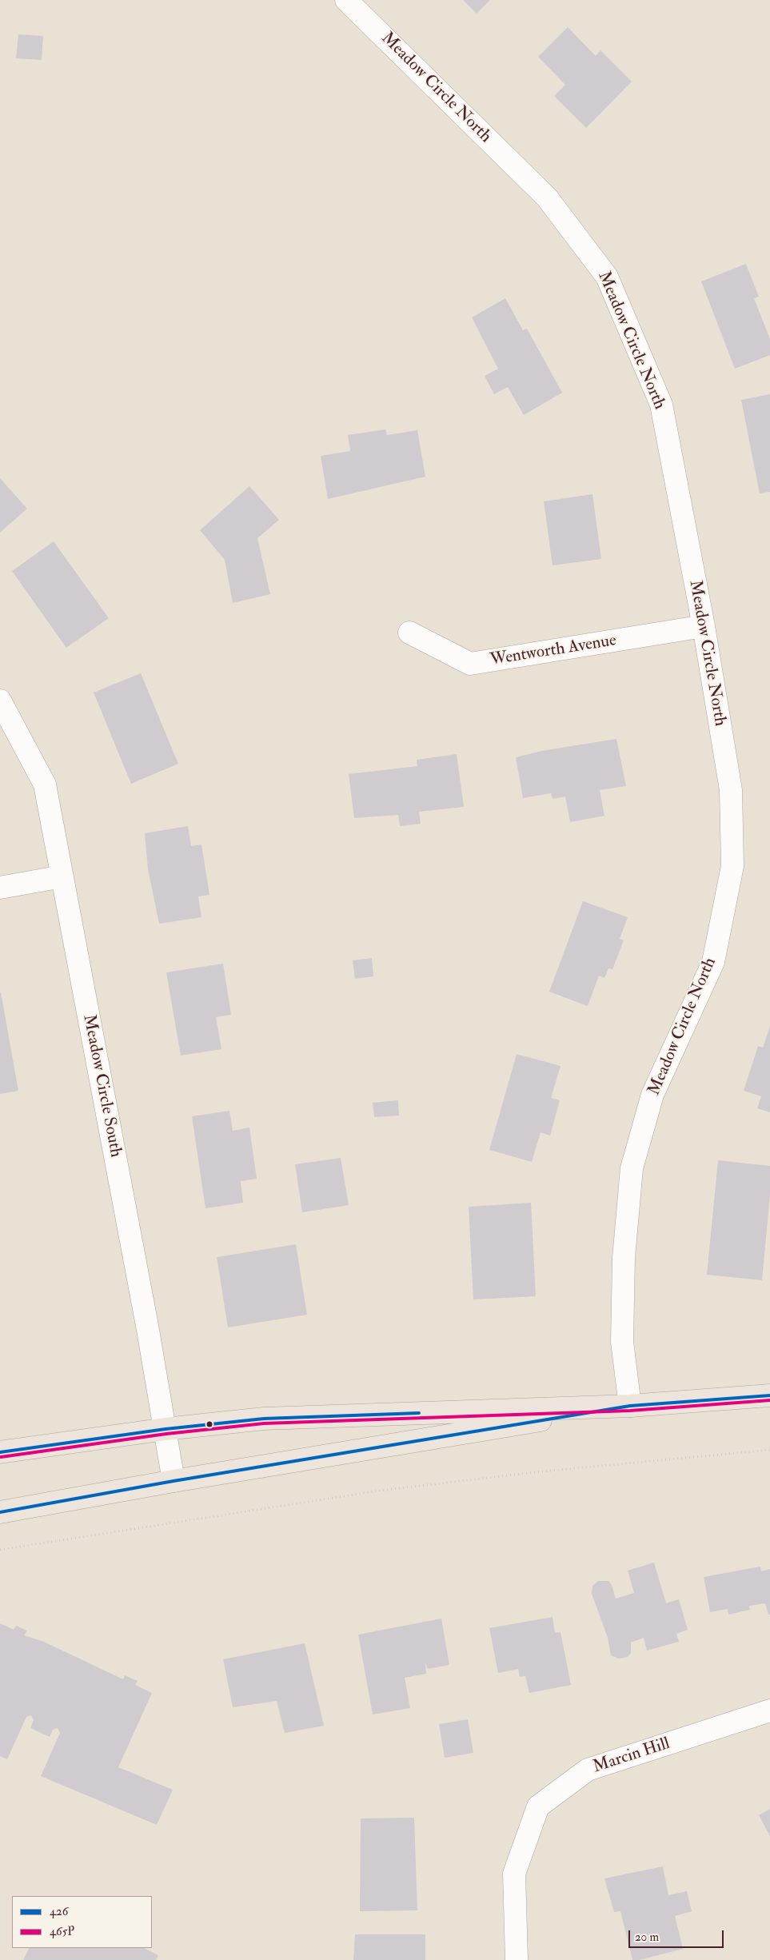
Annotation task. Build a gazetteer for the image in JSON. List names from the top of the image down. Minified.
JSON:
{"streets":{"street":["Meadow Circle North","Wentworth Avenue","Meadow Circle South","Marcin Hill"]},"crossings":[["Meadow Circle North","Wentworth Avenue"]],"lines":["transit line 426","transit line 465P"],"legend":["426","465P"],"scale_bar":"20 m"}
